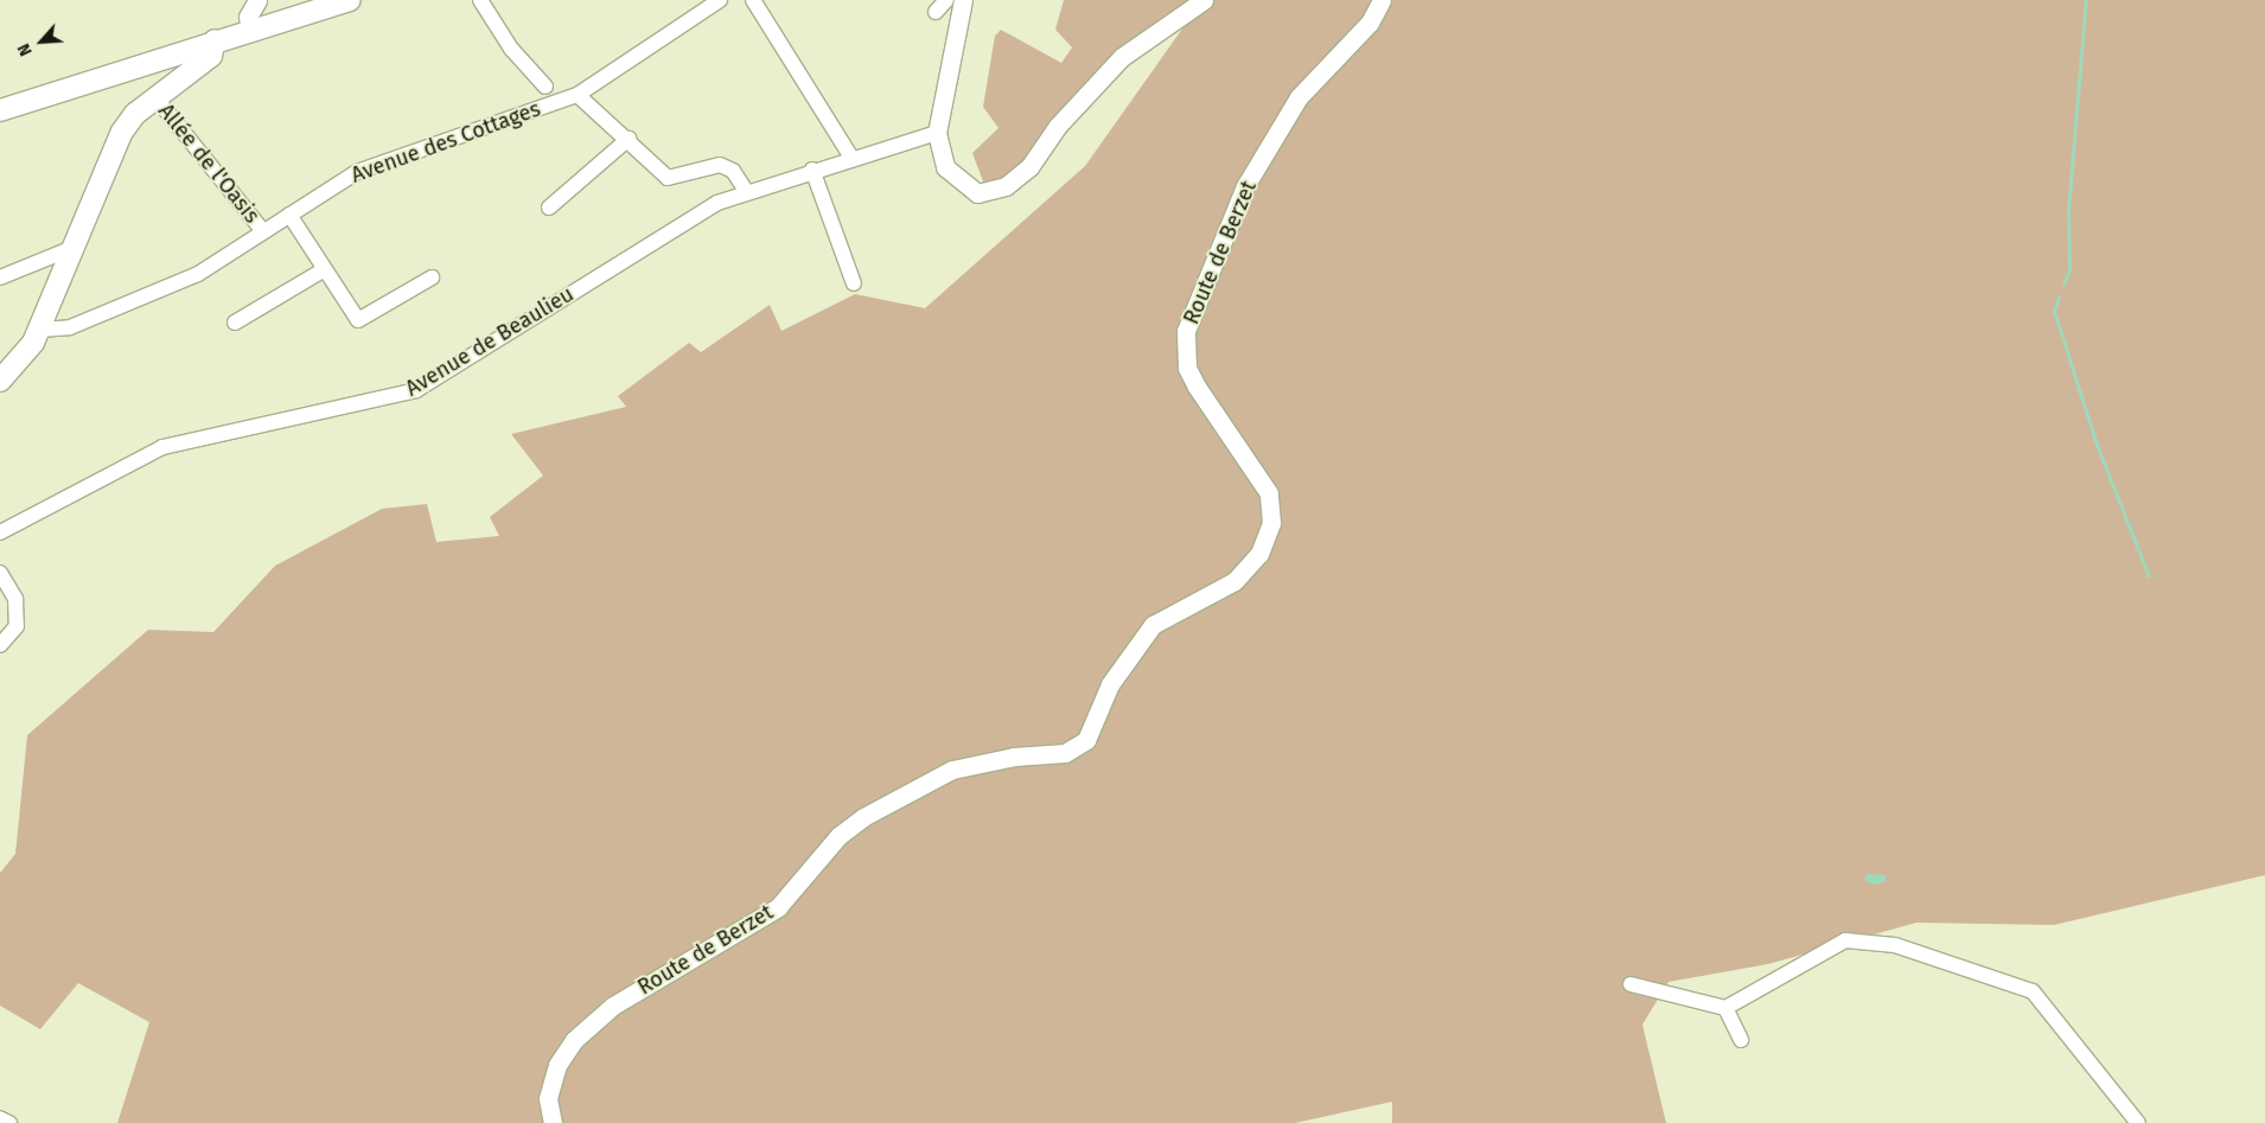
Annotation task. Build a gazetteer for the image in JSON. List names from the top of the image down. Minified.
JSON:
{"streets":{"street":["Avenue des Cottages","Allée de l'Oasis","Route de Berzet","Avenue de Beaulieu"]},"crossings":[["Avenue des Cottages","Allée de l'Oasis"]],"north":"bottom left"}
